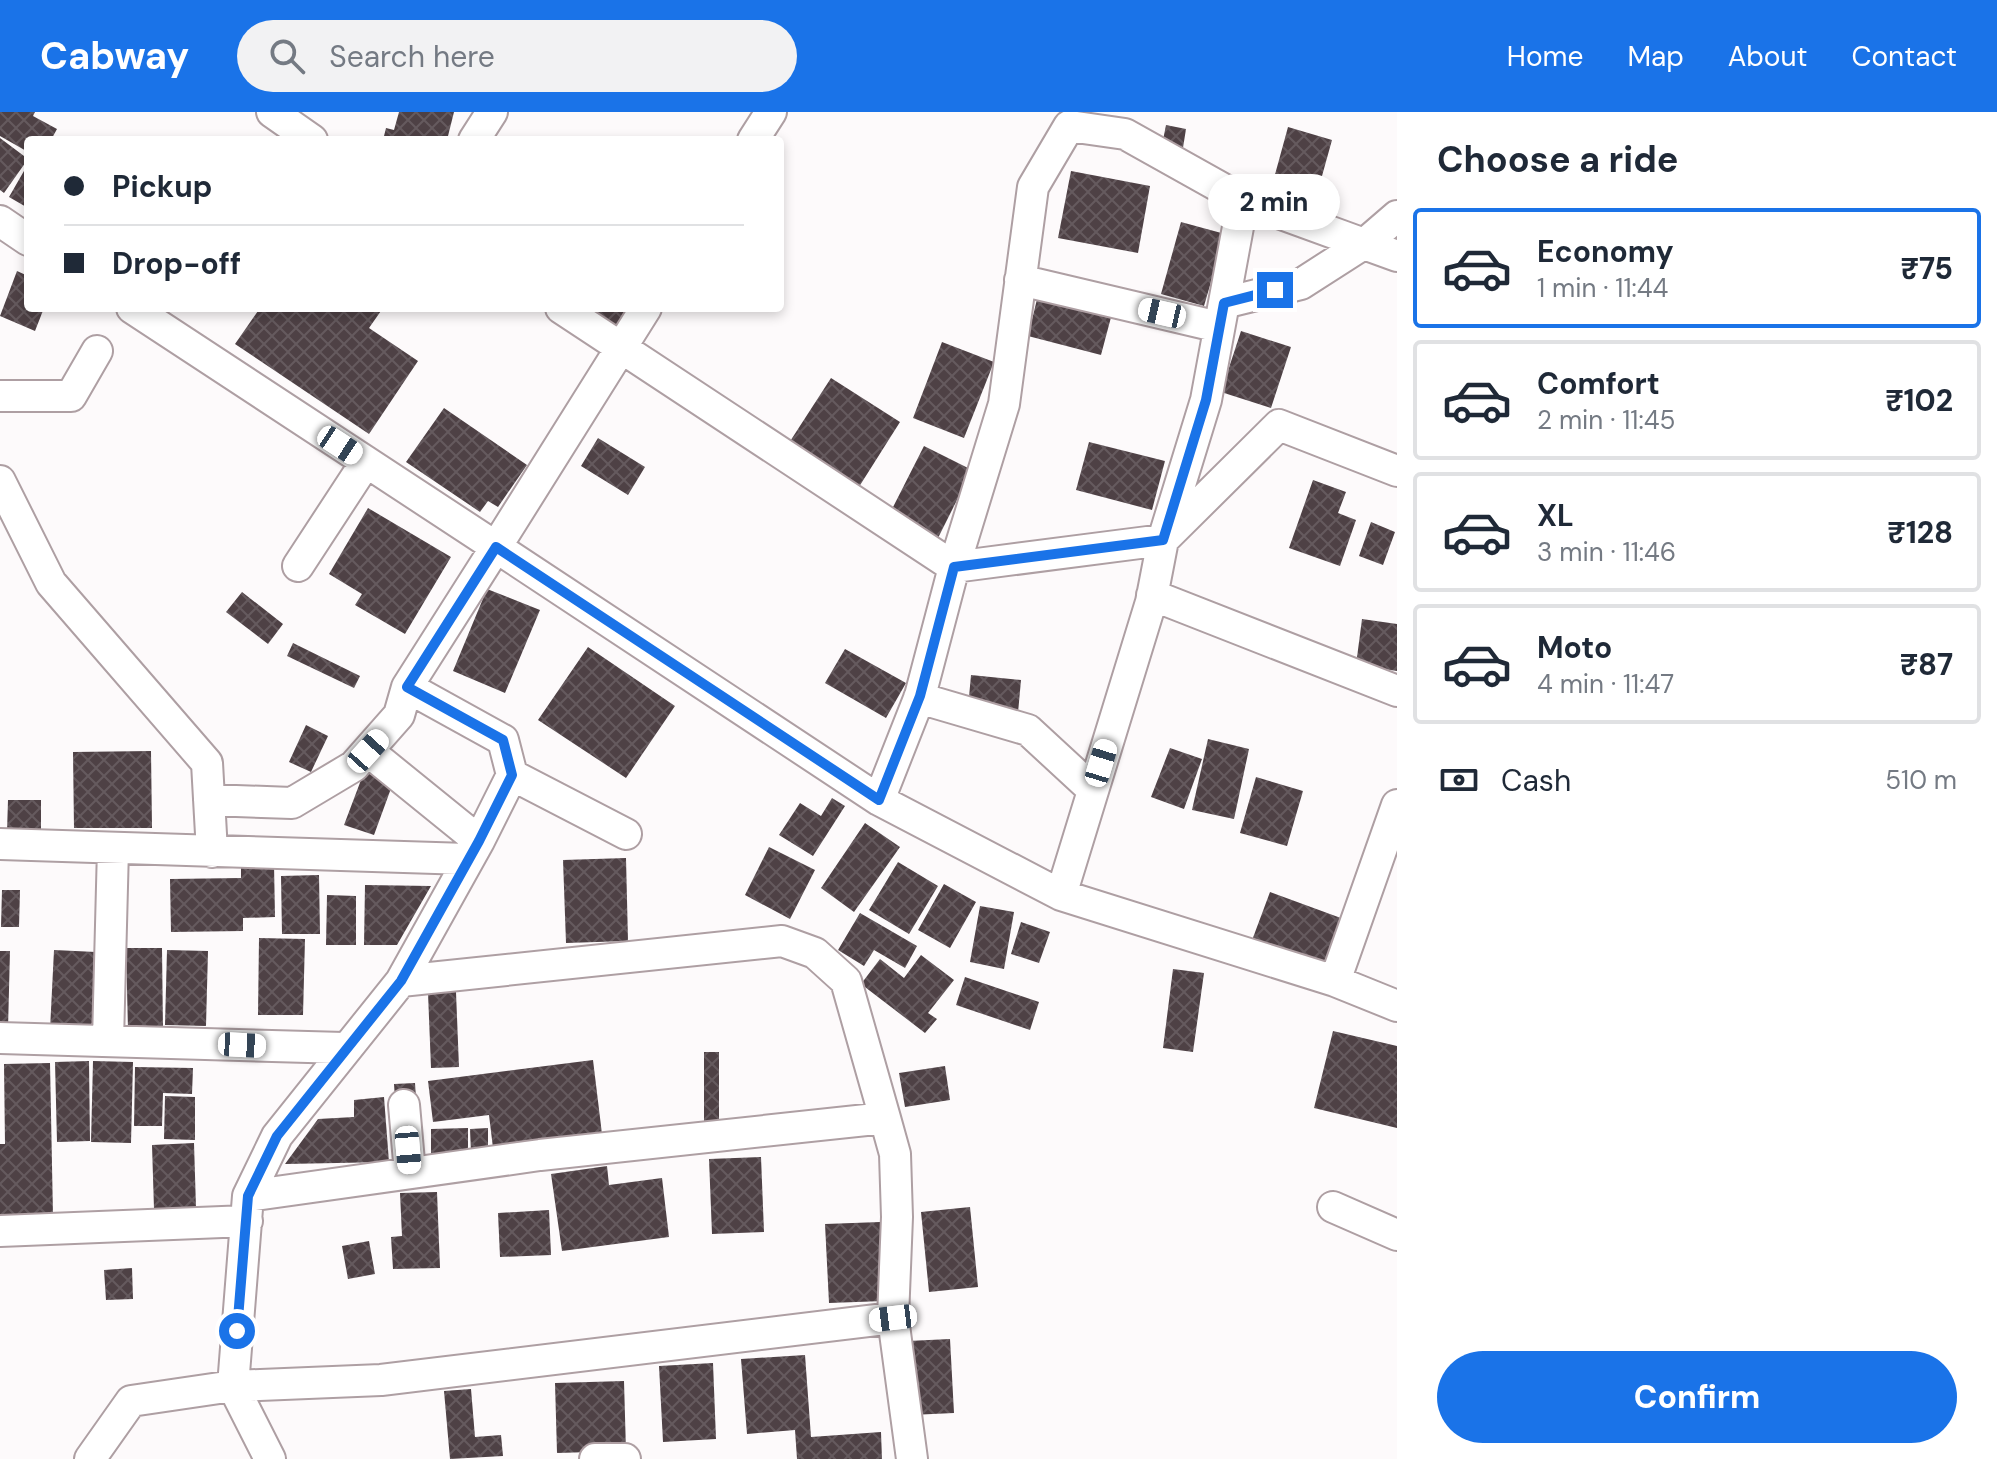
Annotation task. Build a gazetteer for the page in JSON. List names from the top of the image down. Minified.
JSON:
{"page":{"header":"Cabway","search":"Search here","nav":["Home","Map","About","Contact"],"heading":"Choose a ride","banner":["Pickup","Drop-off"],"bubble":"2 min","list":[{"name":"Economy","note":"1 min · 11:44","value":"₹75"},{"name":"Comfort","note":"2 min · 11:45","value":"₹102"},{"name":"XL","note":"3 min · 11:46","value":"₹128"},{"name":"Moto","note":"4 min · 11:47","value":"₹87"}],"pay":["Cash","510 m"],"buttons":"Confirm"}}
